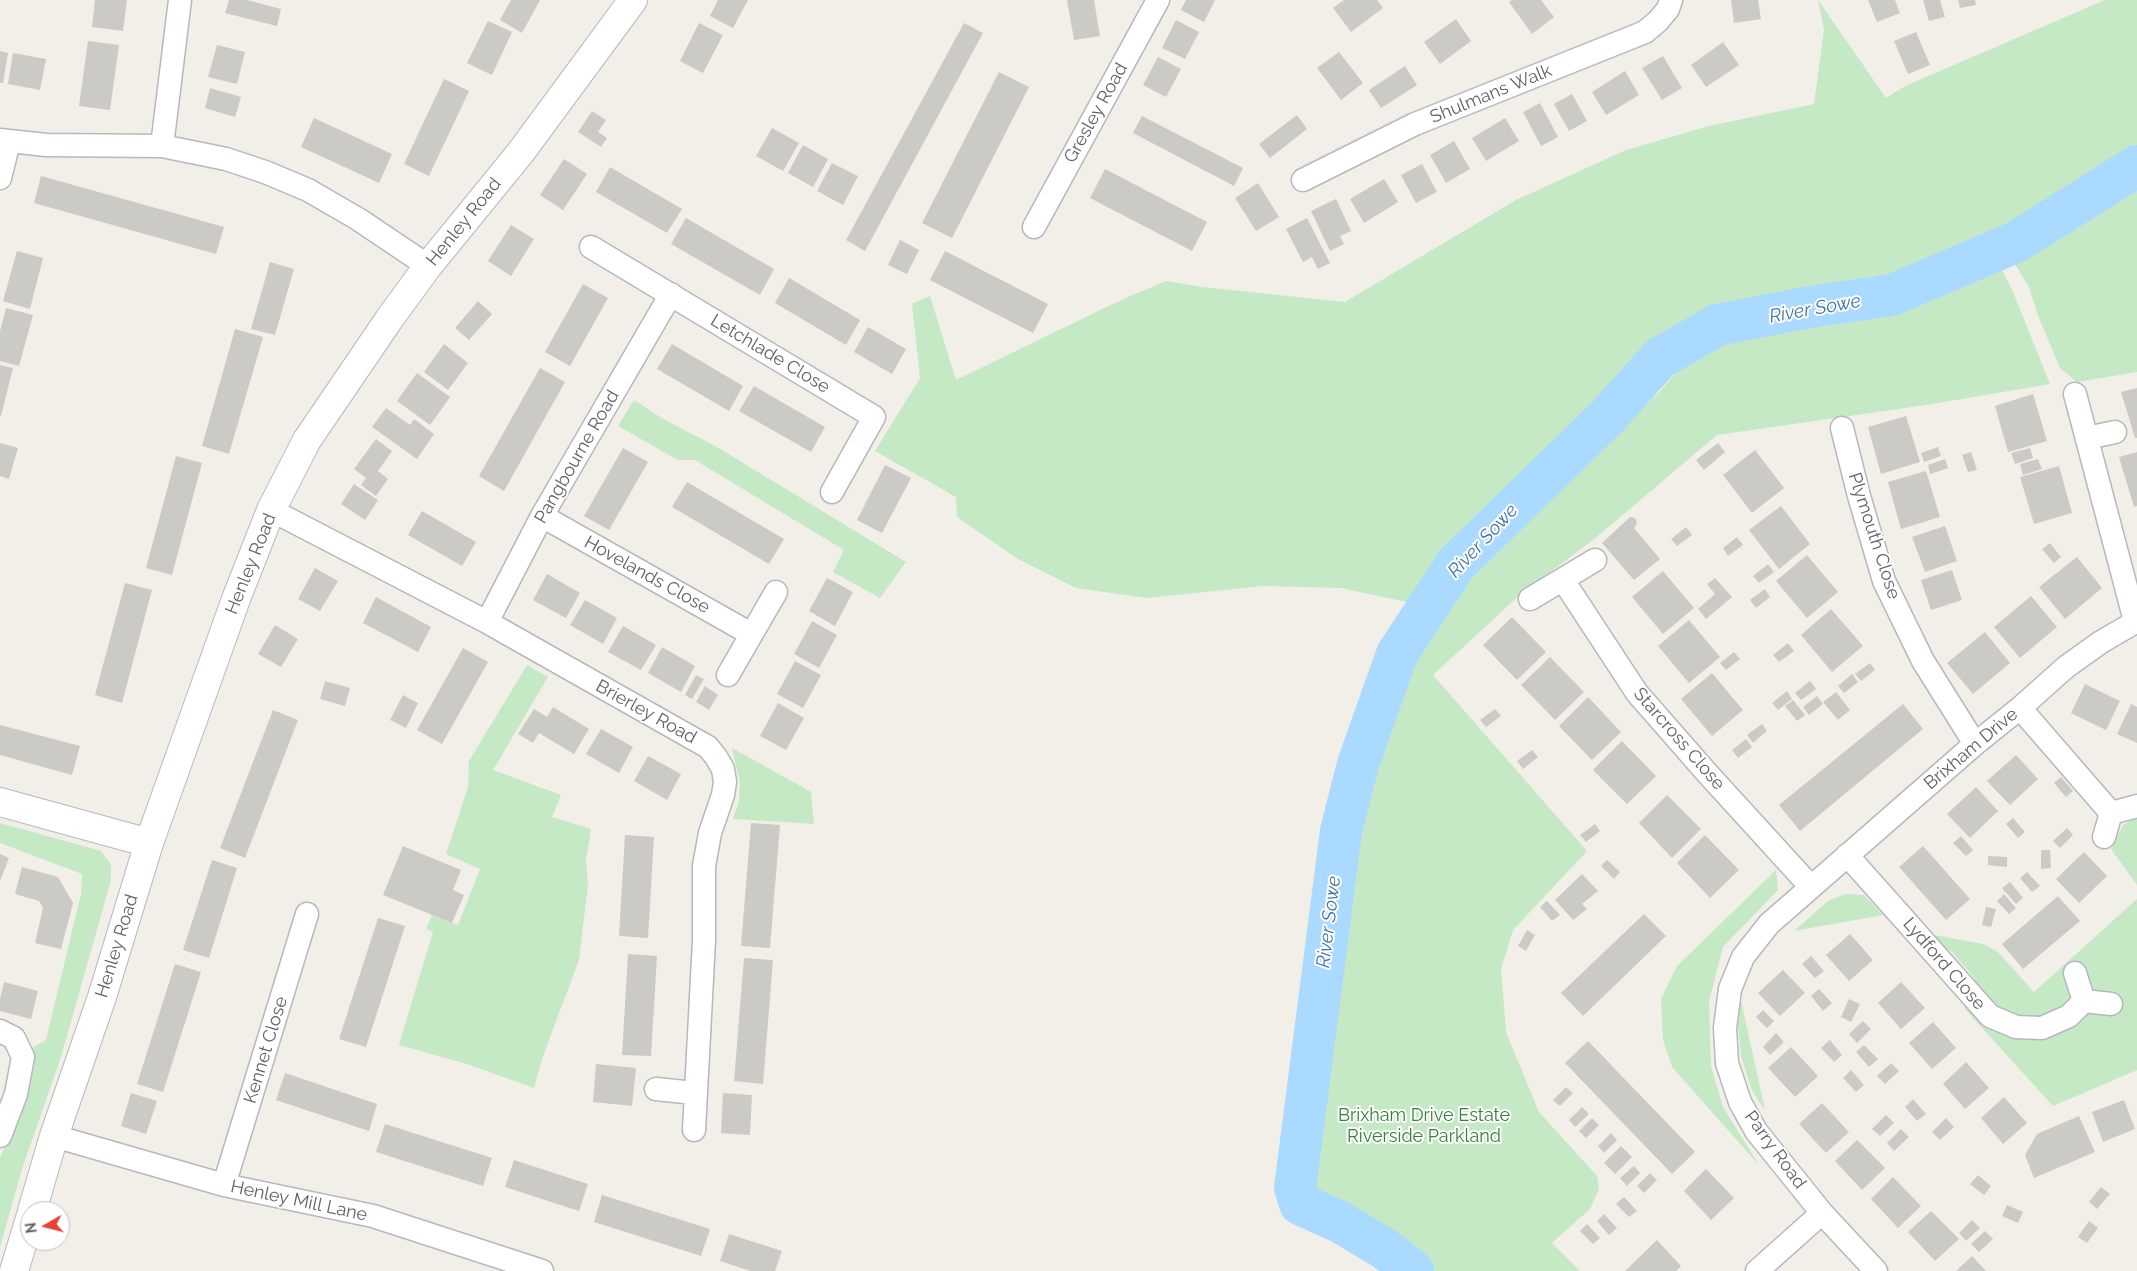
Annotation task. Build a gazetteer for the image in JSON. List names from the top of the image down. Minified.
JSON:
{"streets":{"main road":["Henley Road"],"street":["Shulmans Walk","Gresley Road","Letchlade Close","Pangbourne Road","Plymouth Close","Hovelands Close","Brierley Road","Starcross Close","Brixham Drive","Lydford Close","Kennet Close","Parry Road","Henley Mill Lane"]},"crossings":[["Henley Road","Brierley Road"],["Henley Road","Henley Mill Lane"],["Letchlade Close","Pangbourne Road"],["Pangbourne Road","Hovelands Close"],["Pangbourne Road","Brierley Road"],["Plymouth Close","Brixham Drive"],["Starcross Close","Brixham Drive"],["Starcross Close","Parry Road"],["Brixham Drive","Lydford Close"],["Brixham Drive","Parry Road"],["Kennet Close","Henley Mill Lane"]],"water":["River Sowe"],"parks":["Brixham Drive Estate Riverside Parkland"],"north":"left"}
